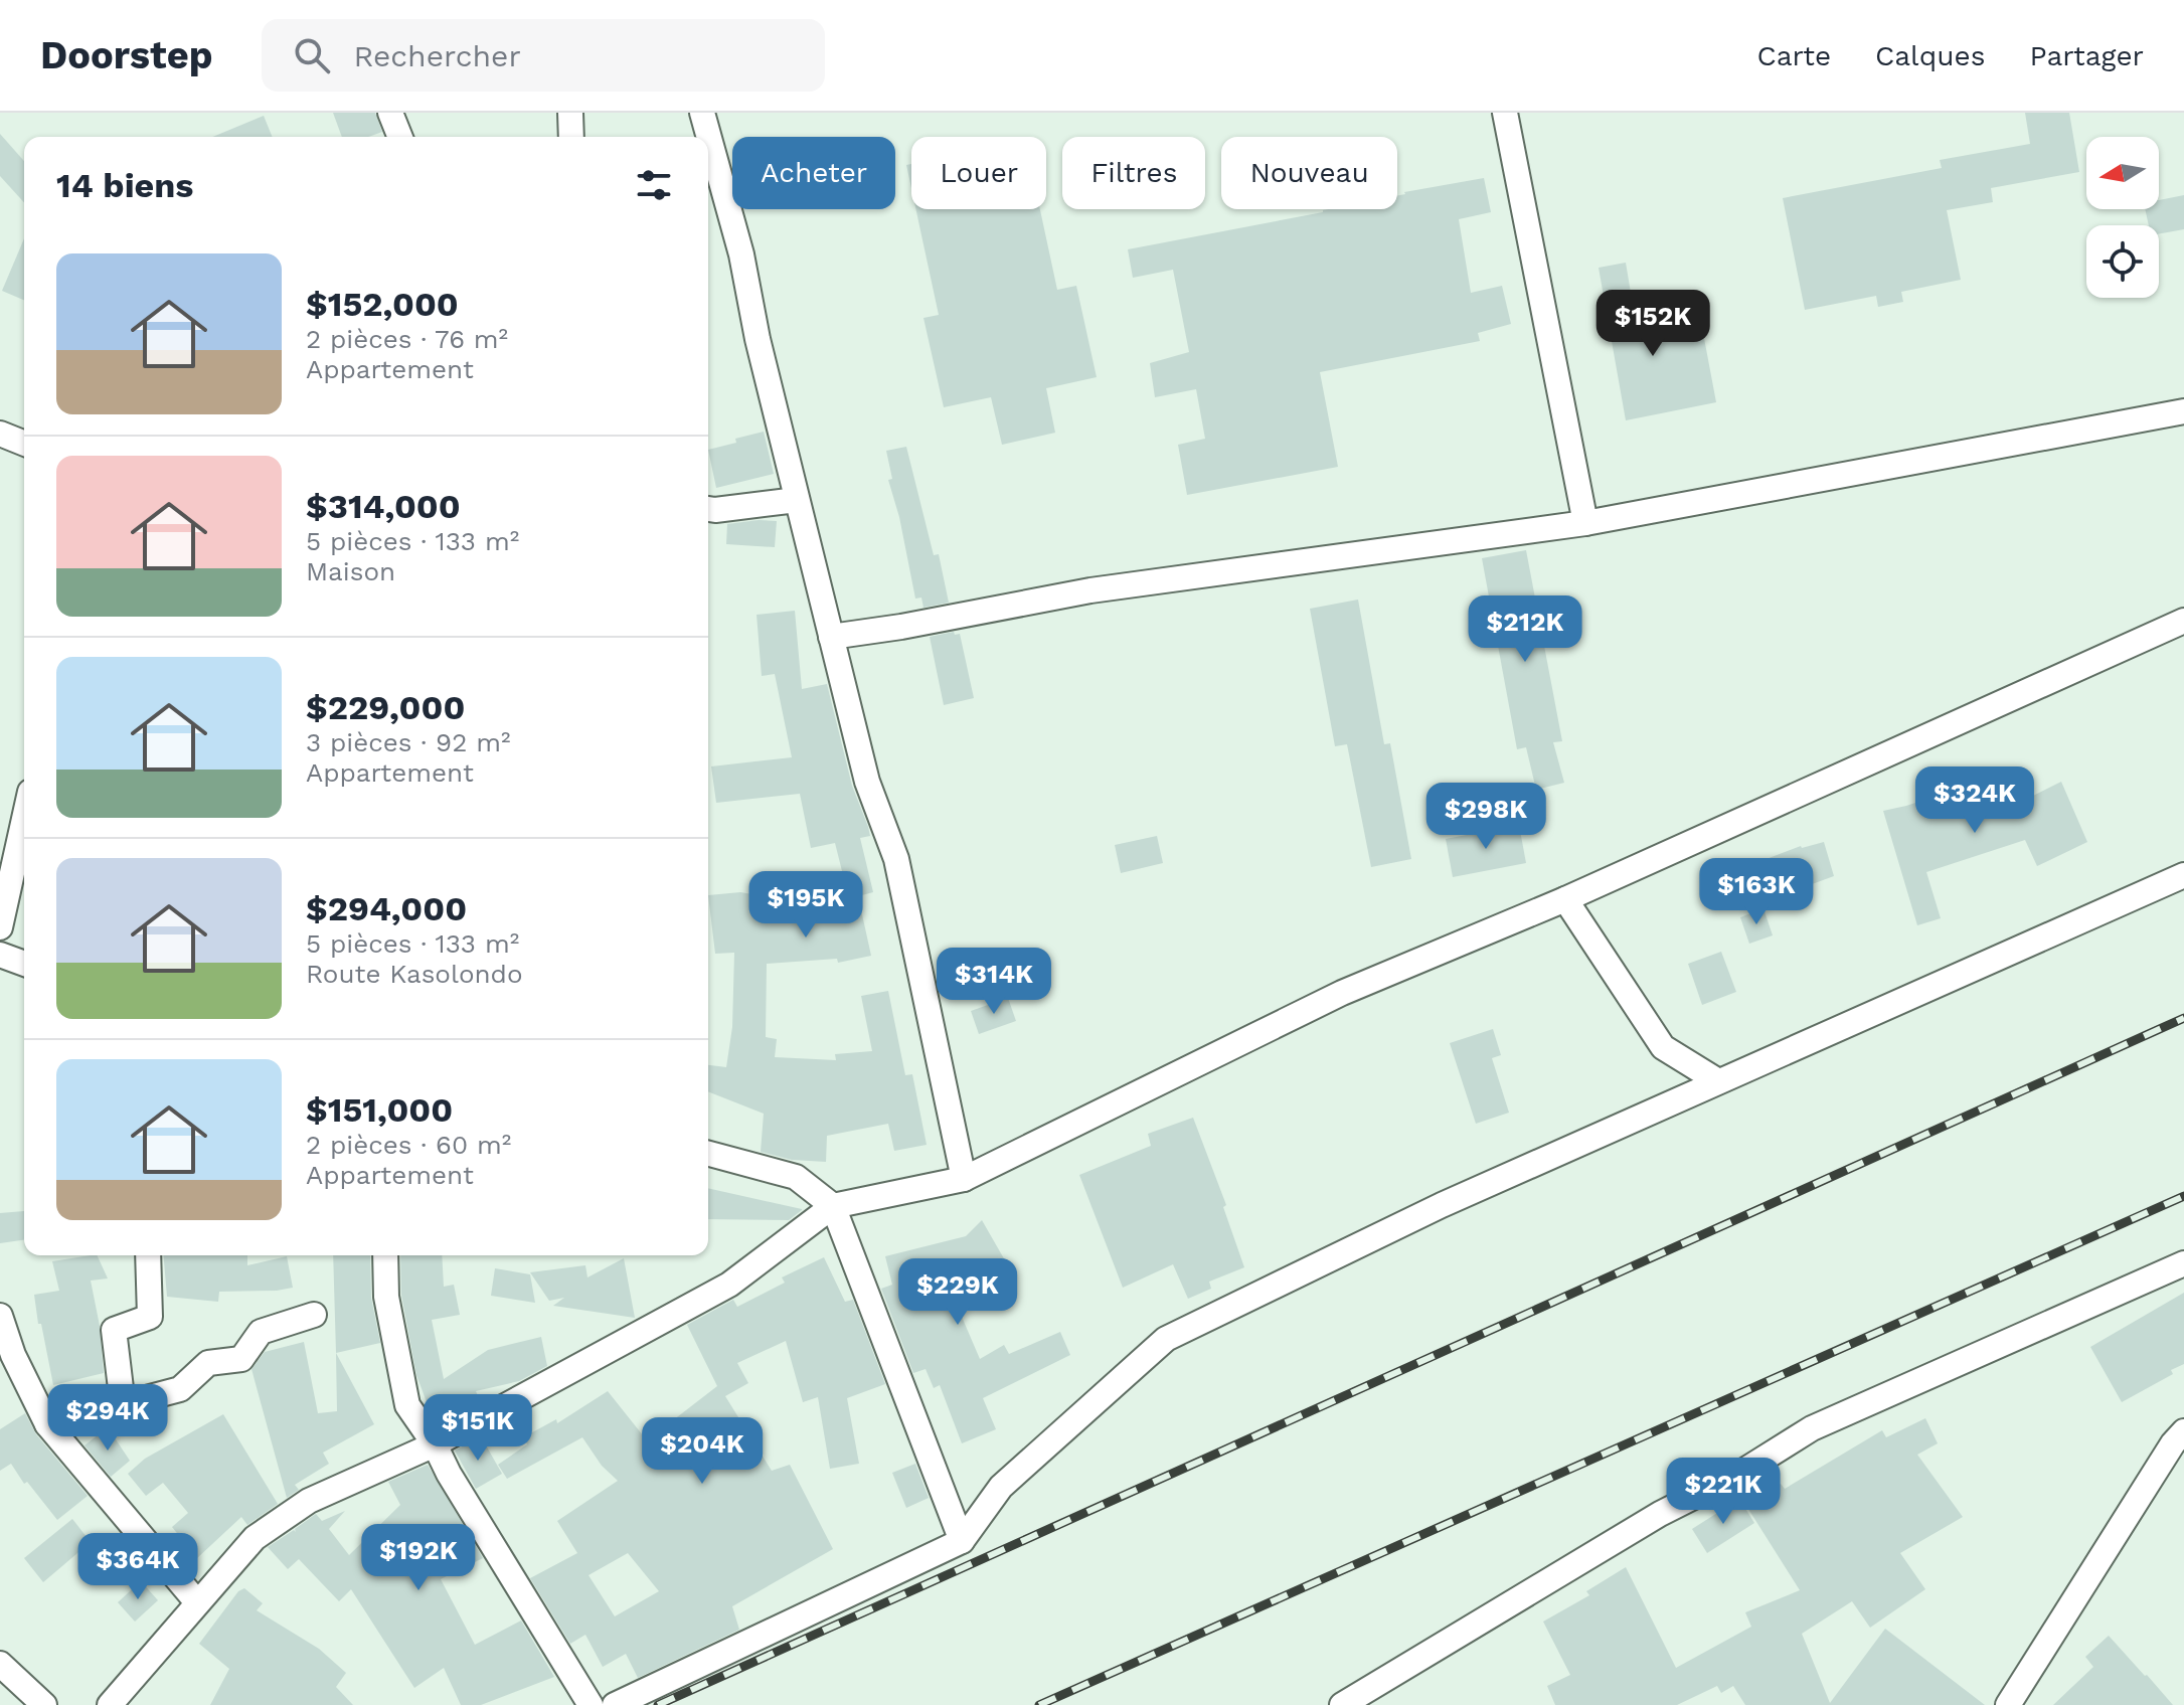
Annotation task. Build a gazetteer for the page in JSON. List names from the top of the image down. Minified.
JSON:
{"north":"left","page":{"header":"Doorstep","search":"Rechercher","nav":["Carte","Calques","Partager"],"chip":["Acheter","Louer","Filtres","Nouveau"],"heading":"14 biens","list":[{"name":"$152,000","note":"2 pièces · 76 m² · Appartement"},{"name":"$314,000","note":"5 pièces · 133 m² · Maison"},{"name":"$229,000","note":"3 pièces · 92 m² · Appartement"},{"name":"$294,000","note":"5 pièces · 133 m² · Route Kasolondo"},{"name":"$151,000","note":"2 pièces · 60 m² · Appartement"}],"price":["$152K","$212K","$324K","$298K","$163K","$195K","$314K","$229K","$294K","$151K","$204K","$221K","$192K","$364K"]}}
